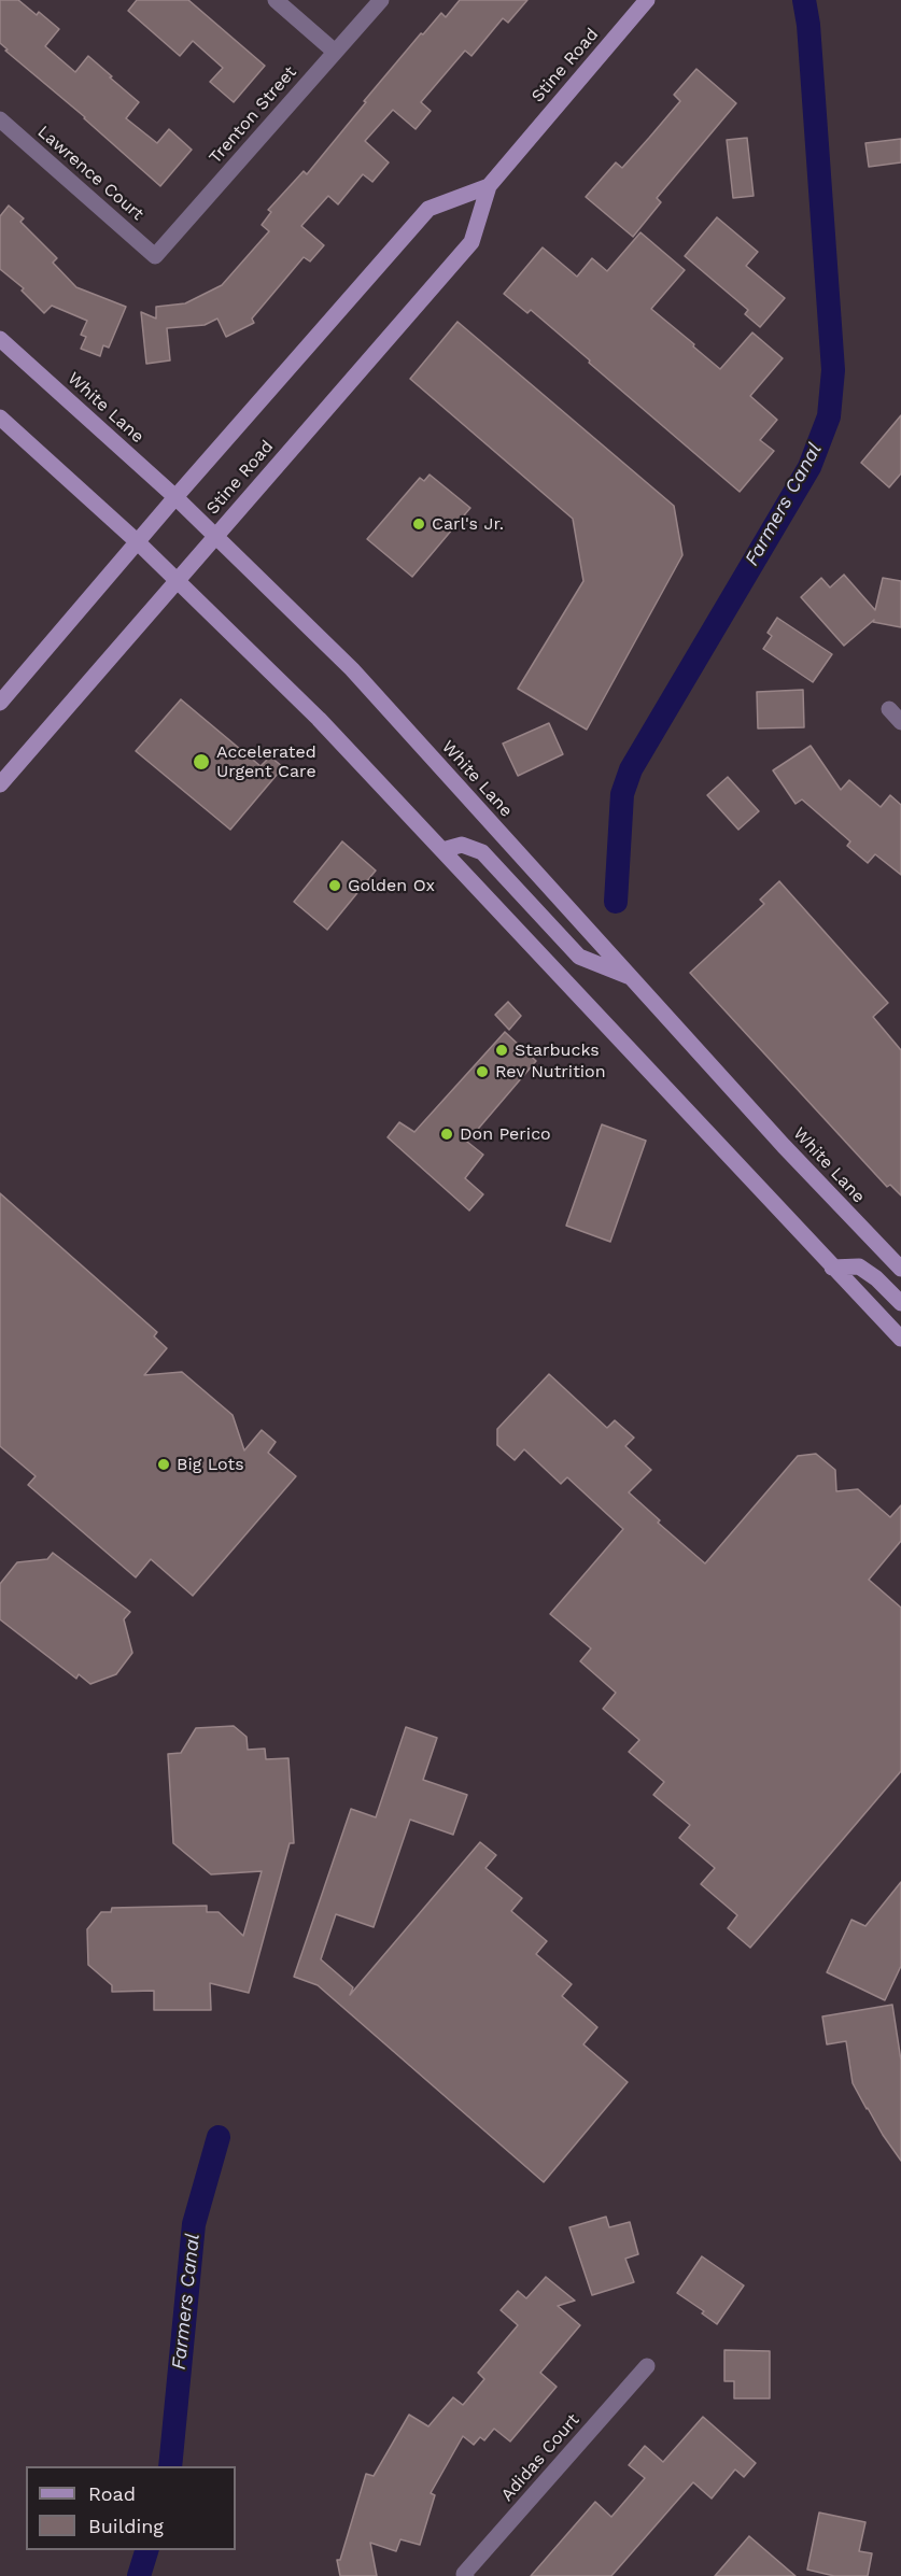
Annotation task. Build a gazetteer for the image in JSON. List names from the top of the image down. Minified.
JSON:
{"streets":{"main road":["Stine Road","White Lane"],"street":["Trenton Street","Lawrence Court","Adidas Court"]},"crossings":[["Stine Road","White Lane"],["Trenton Street","Lawrence Court"]],"water":["Farmers Canal"],"places":["Carl's Jr.","Accelerated Urgent Care","Golden Ox","Starbucks","Rev Nutrition","Don Perico","Big Lots"],"legend":["Road","Building"]}
